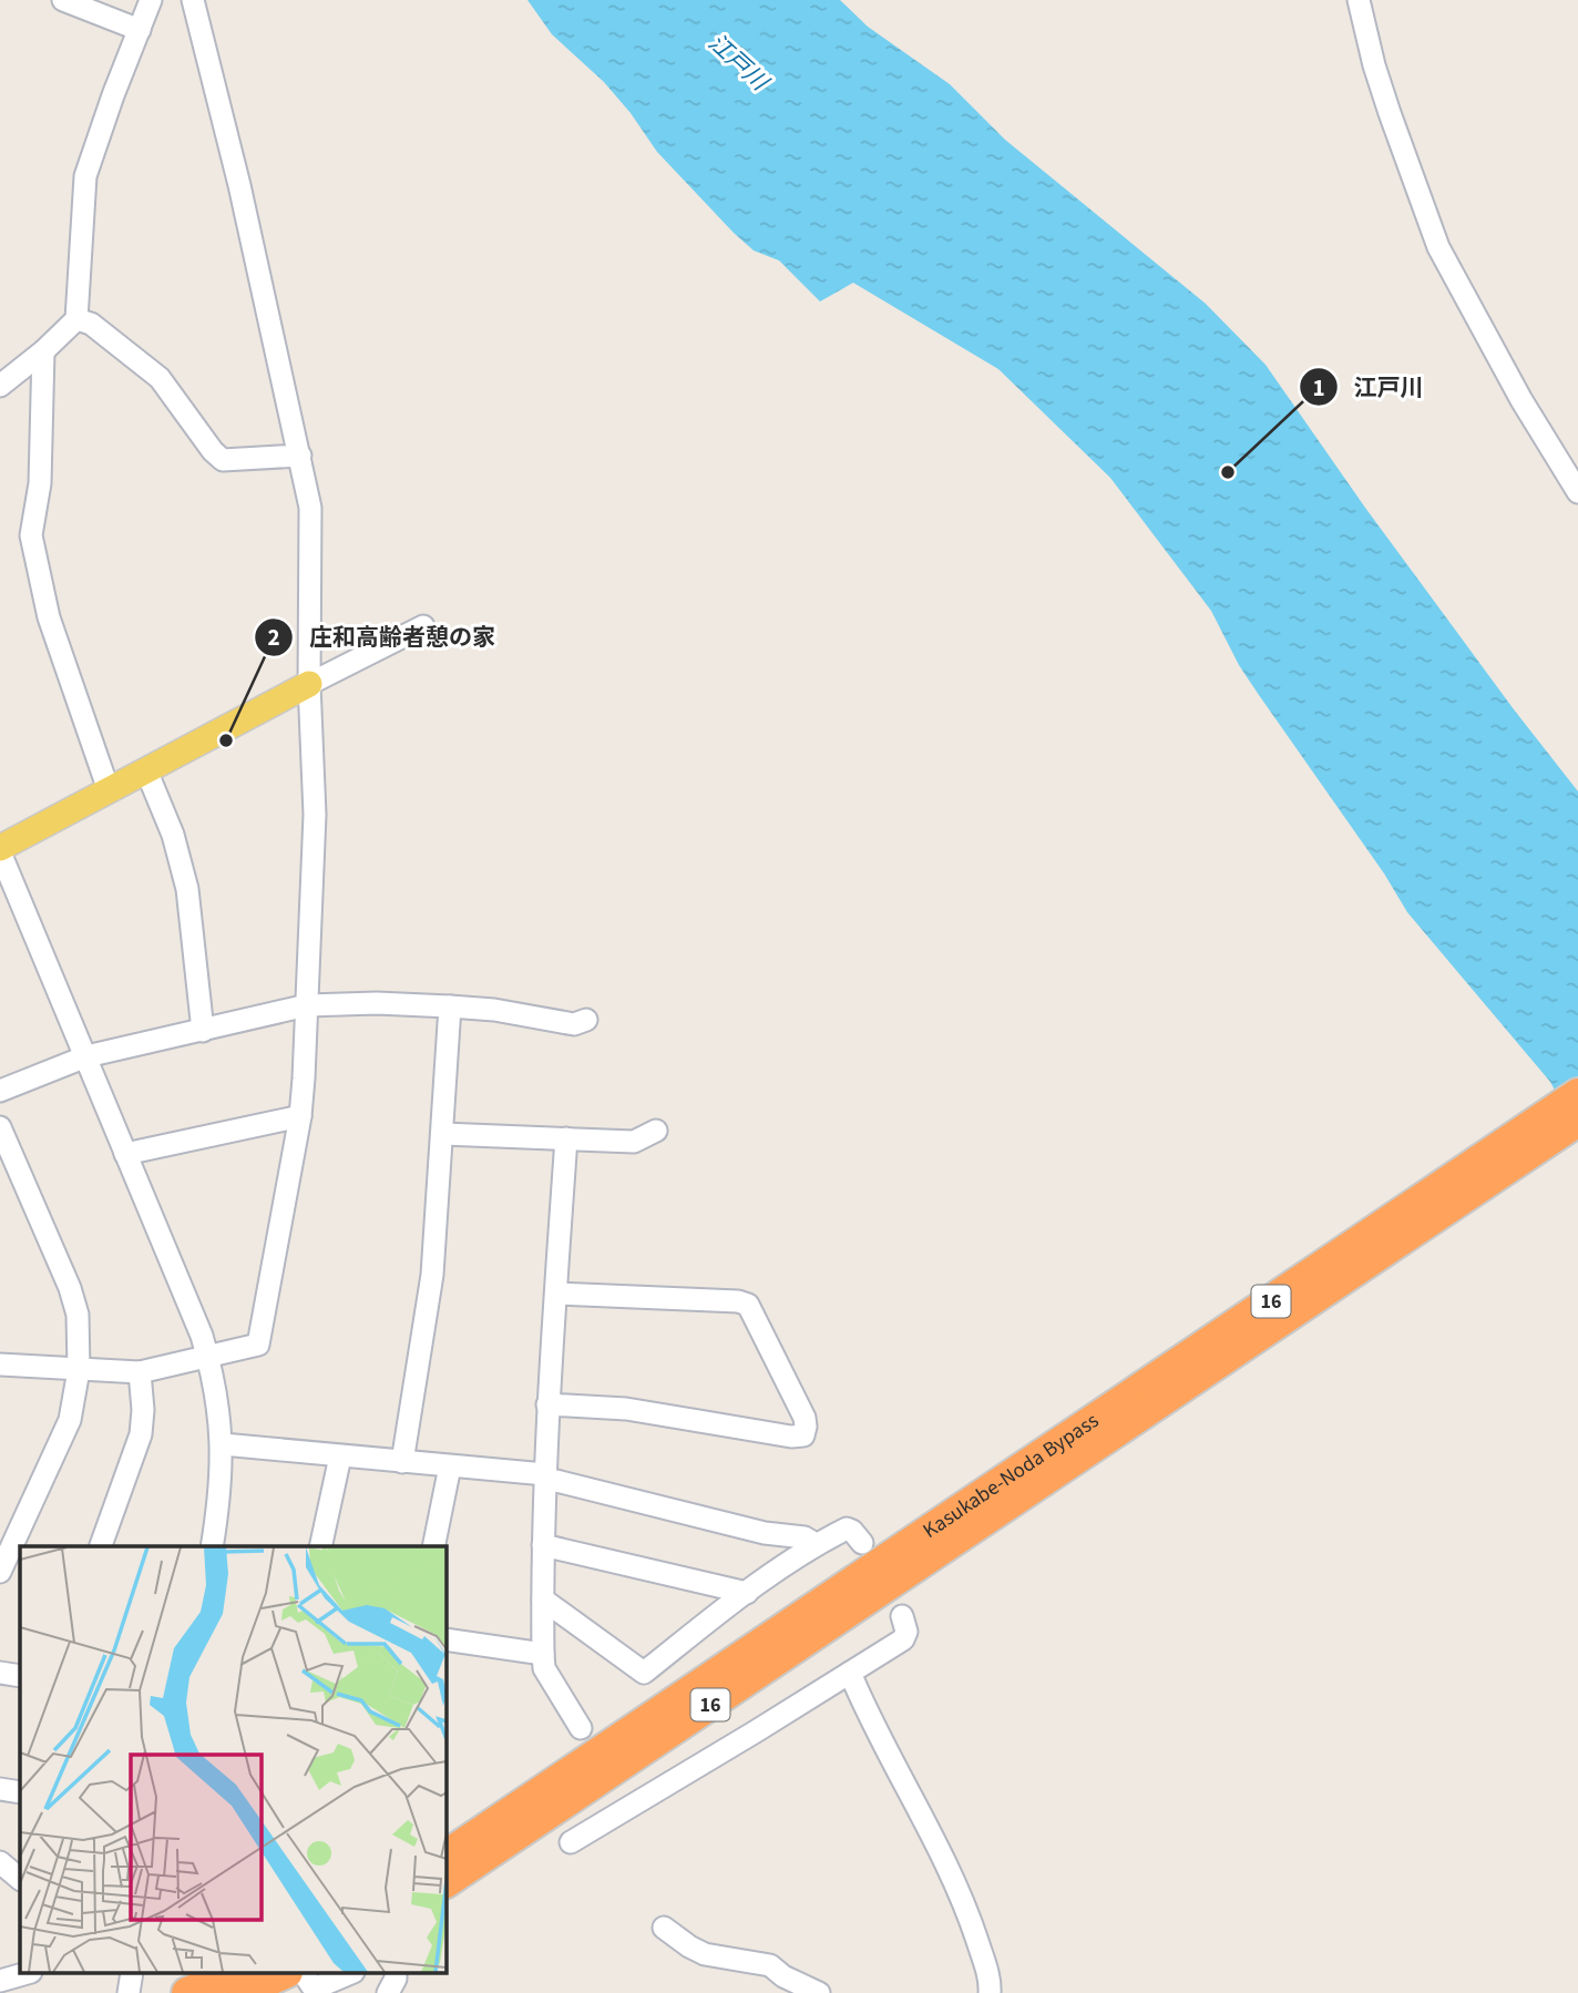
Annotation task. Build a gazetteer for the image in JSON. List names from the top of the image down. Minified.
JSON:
{"streets":{"highway":["16","Kasukabe-Noda Bypass"]},"water":["江戸川"],"places":["江戸川","庄和高齢者憩の家"]}
